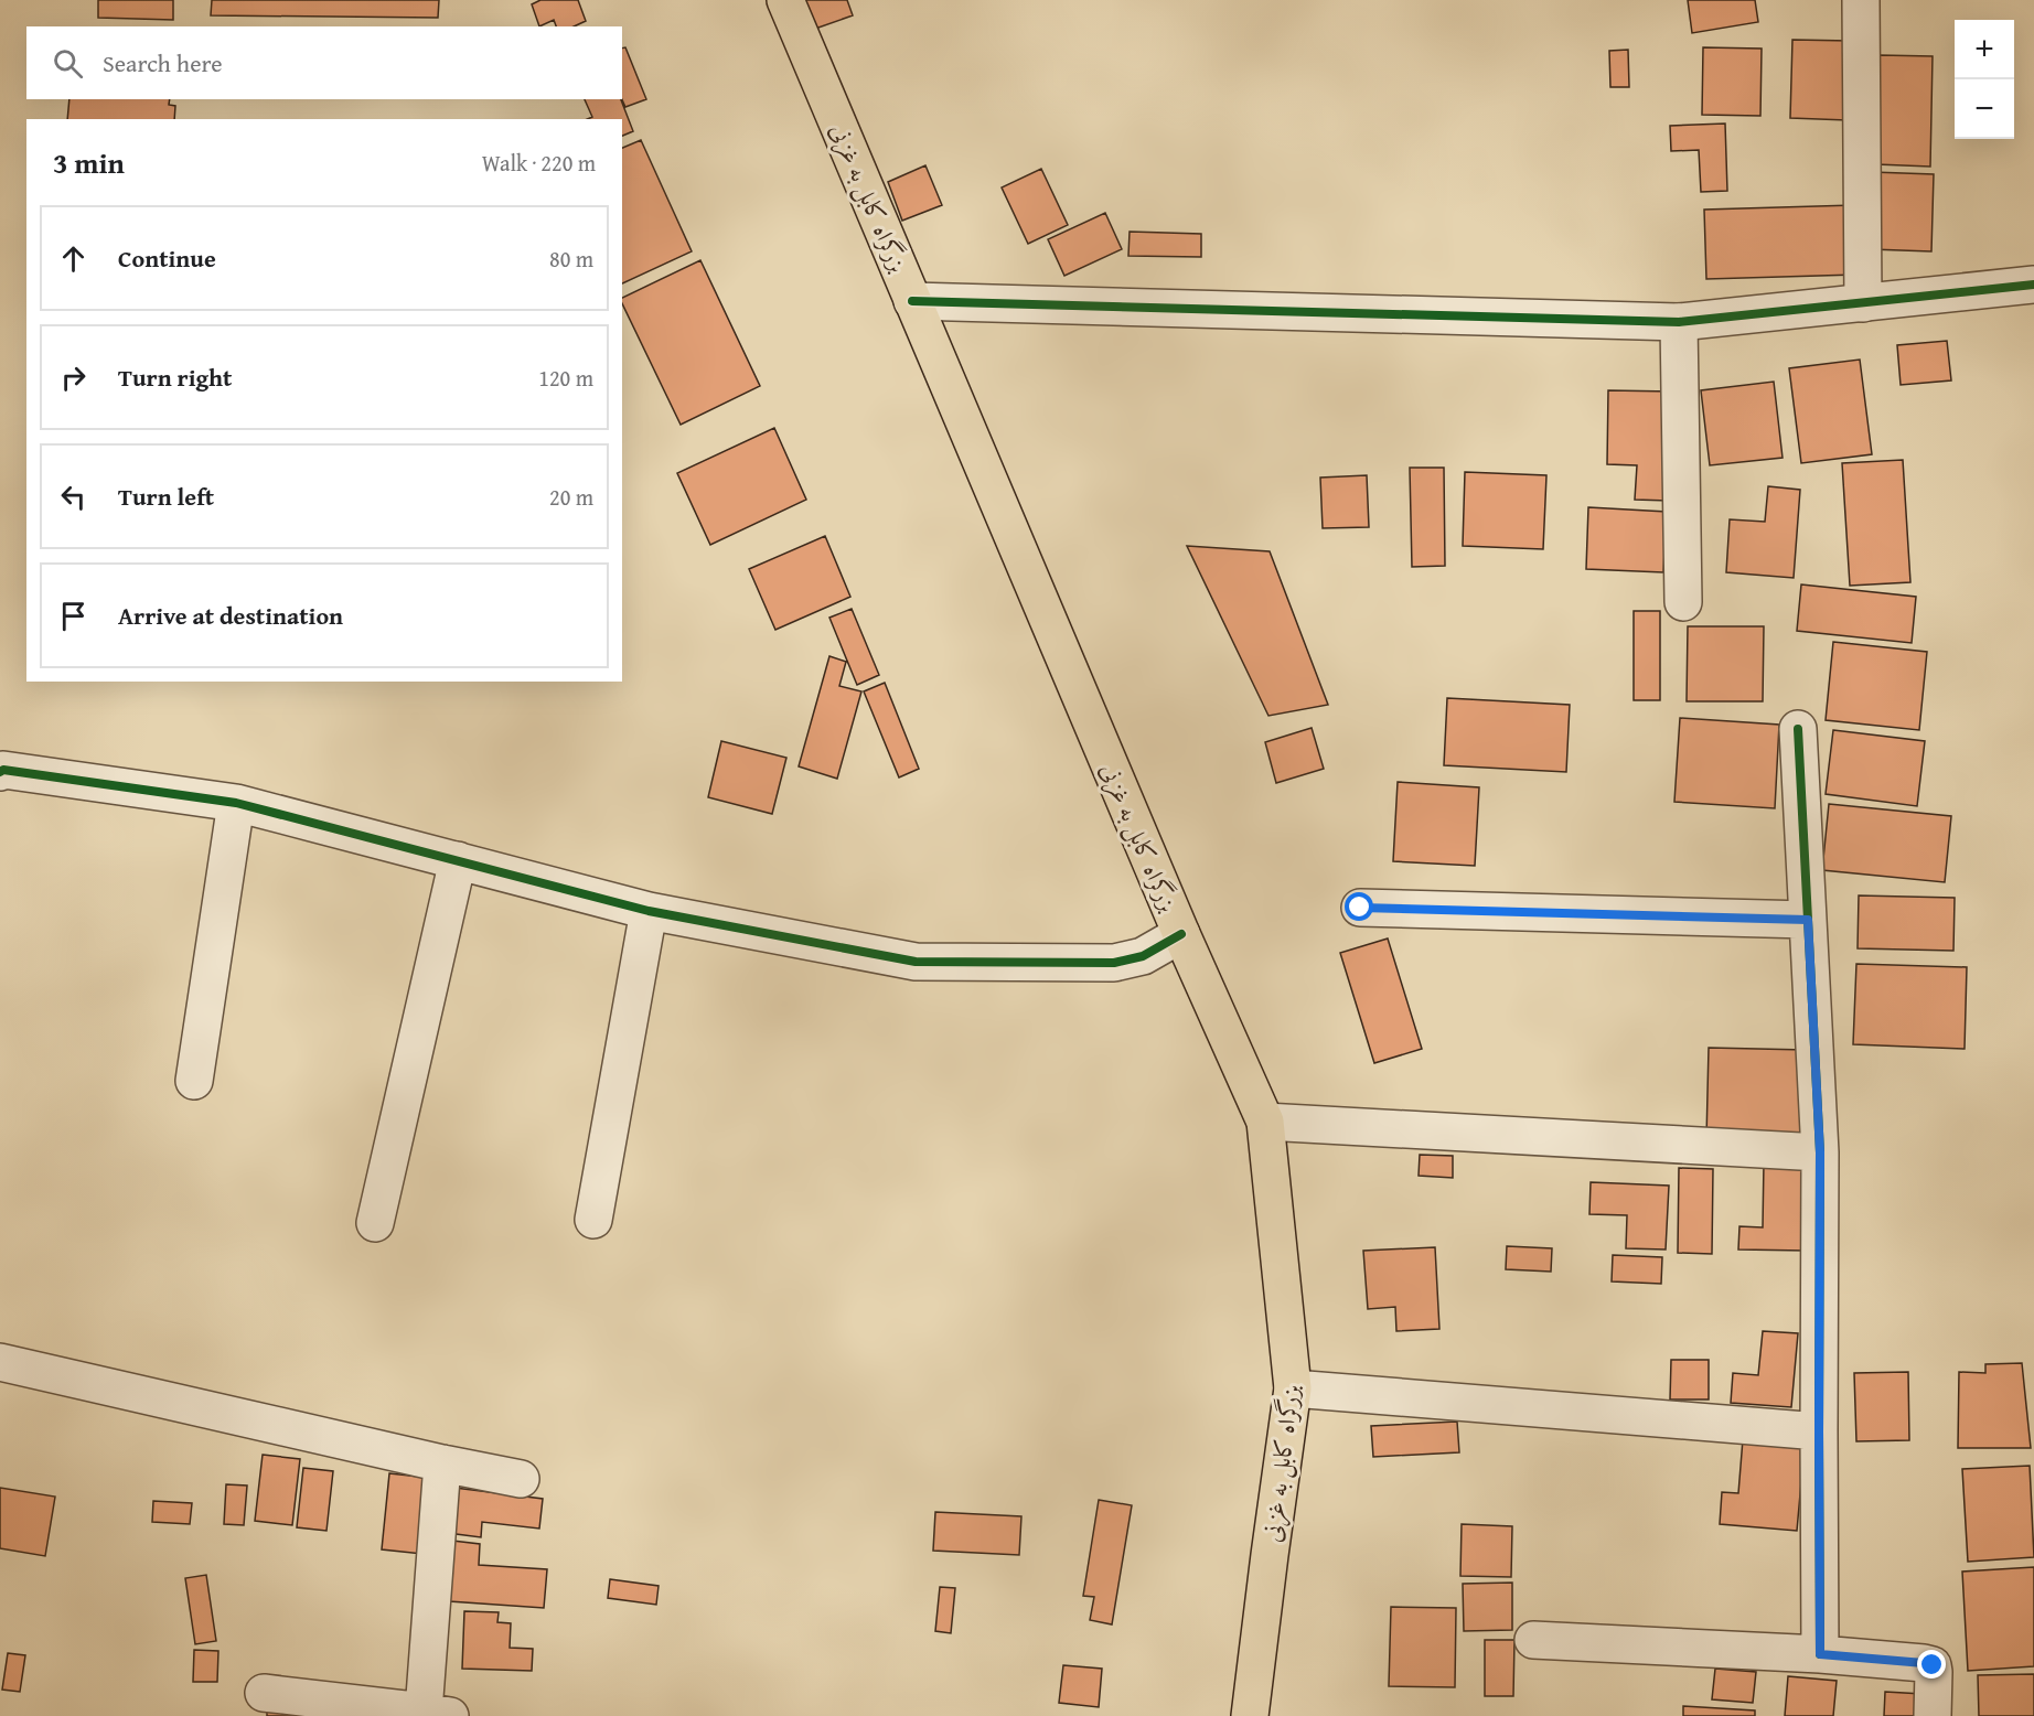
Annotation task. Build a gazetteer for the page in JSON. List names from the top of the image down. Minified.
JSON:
{"streets":{"highway":["بزرگراه کابل به غزنی"]},"page":{"map_buttons":["+","−"],"search":"Search here","heading":["3 min","Walk · 220 m"],"list":[["Continue","80 m"],["Turn right","120 m"],["Turn left","20 m"],"Arrive at destination"]}}
